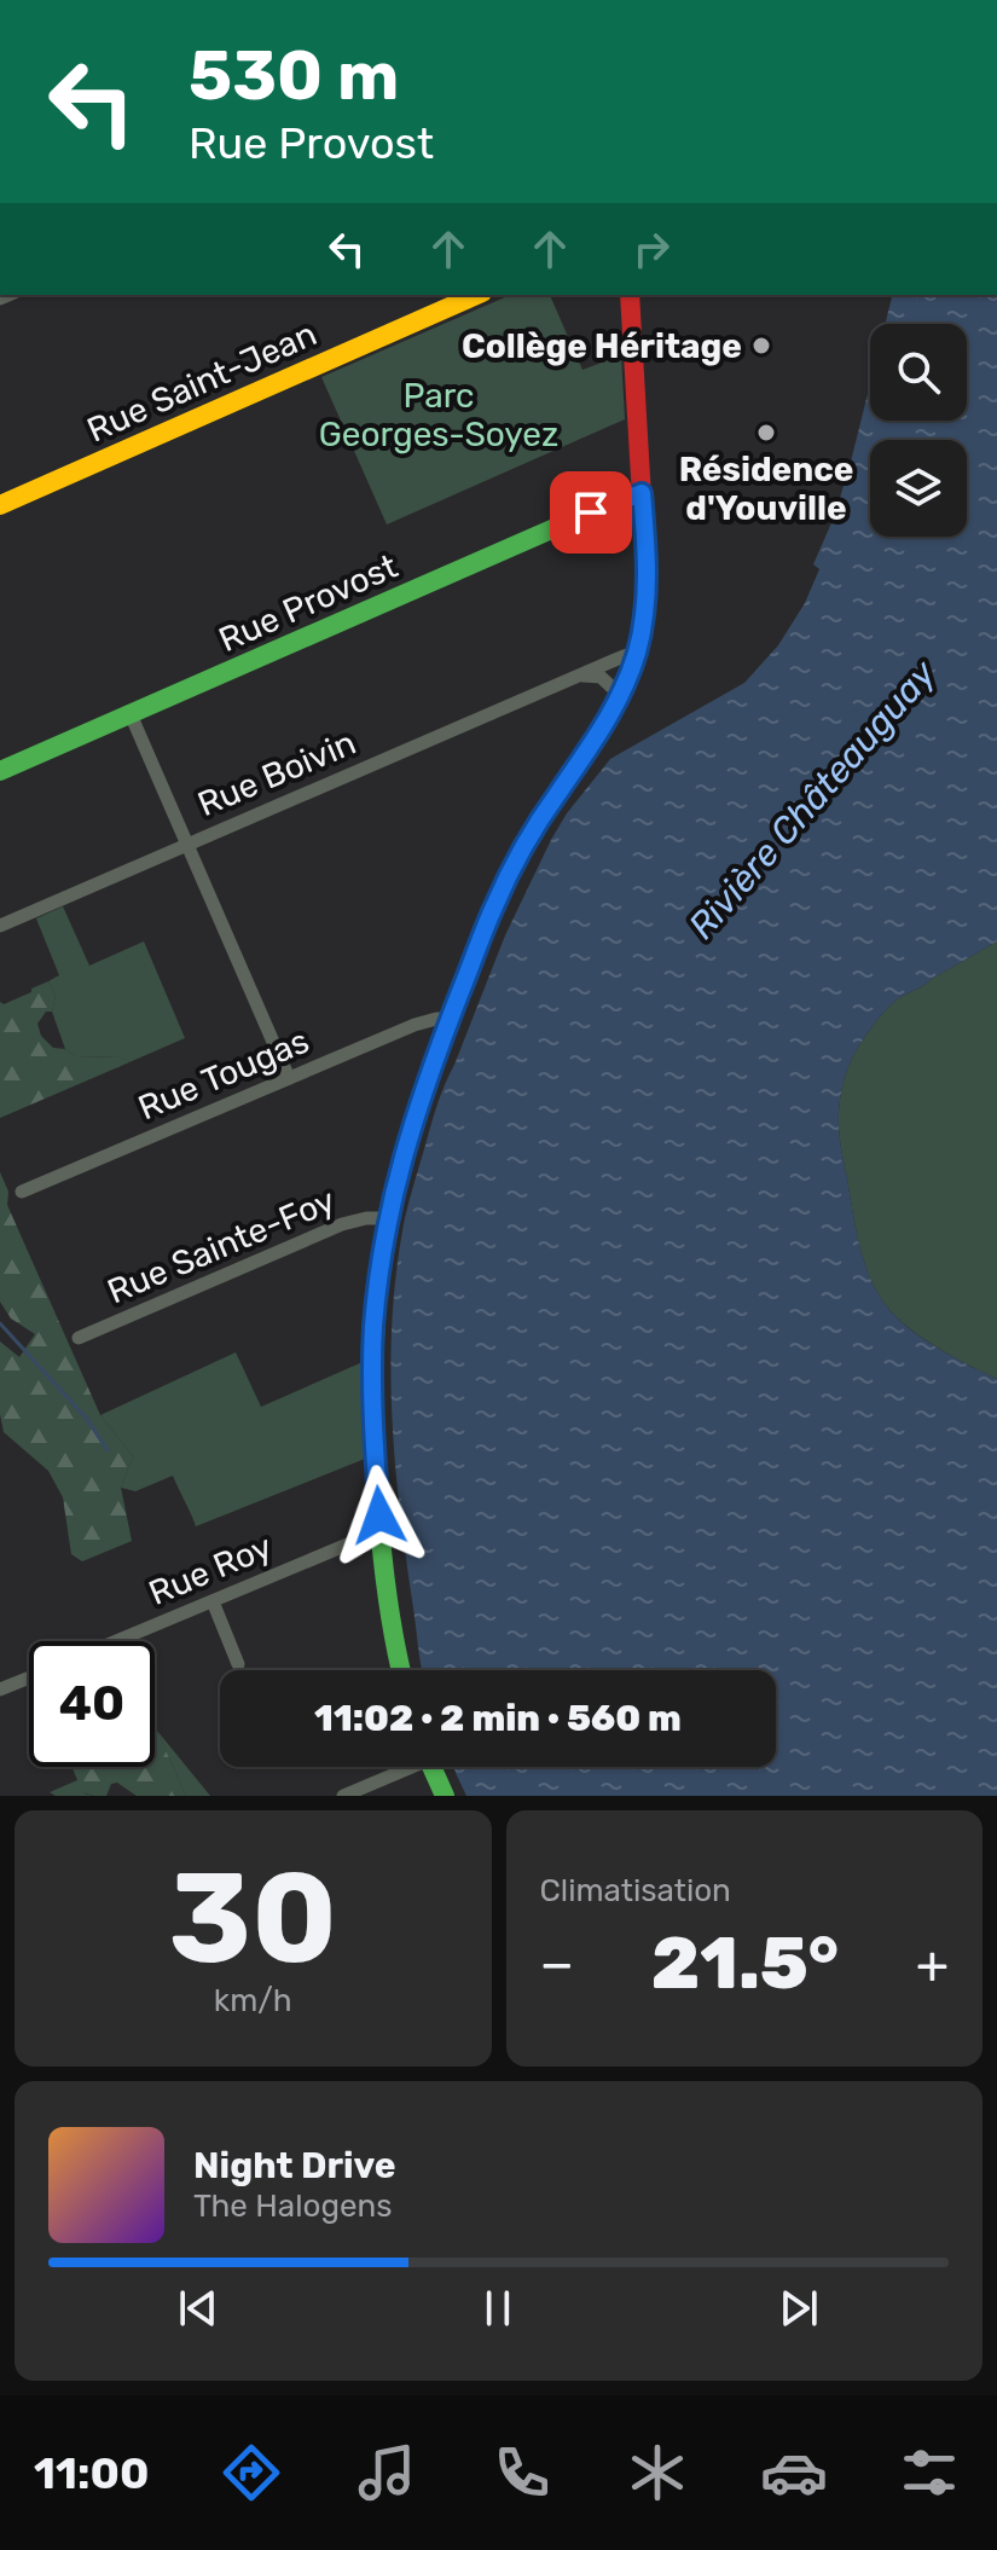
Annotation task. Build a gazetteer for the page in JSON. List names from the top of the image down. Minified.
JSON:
{"streets":{"street":["Rue Saint-Jean","Rue Provost","Rue Boivin","Rue Tougas","Rue Sainte-Foy","Rue Roy"]},"water":["Rivière Châteauguay"],"parks":["Parc Georges-Soyez"],"places":["Collège Héritage","Résidence d'Youville"],"page":{"turn":["530 m","Rue Provost"],"limit":"40","trip":"11:02 · 2 min · 560 m","tile":[["30","km/h"],"Climatisation"],"heat":["−","21.5°","+"],"song":["Night Drive","The Halogens"],"tabs":"11:00"}}
